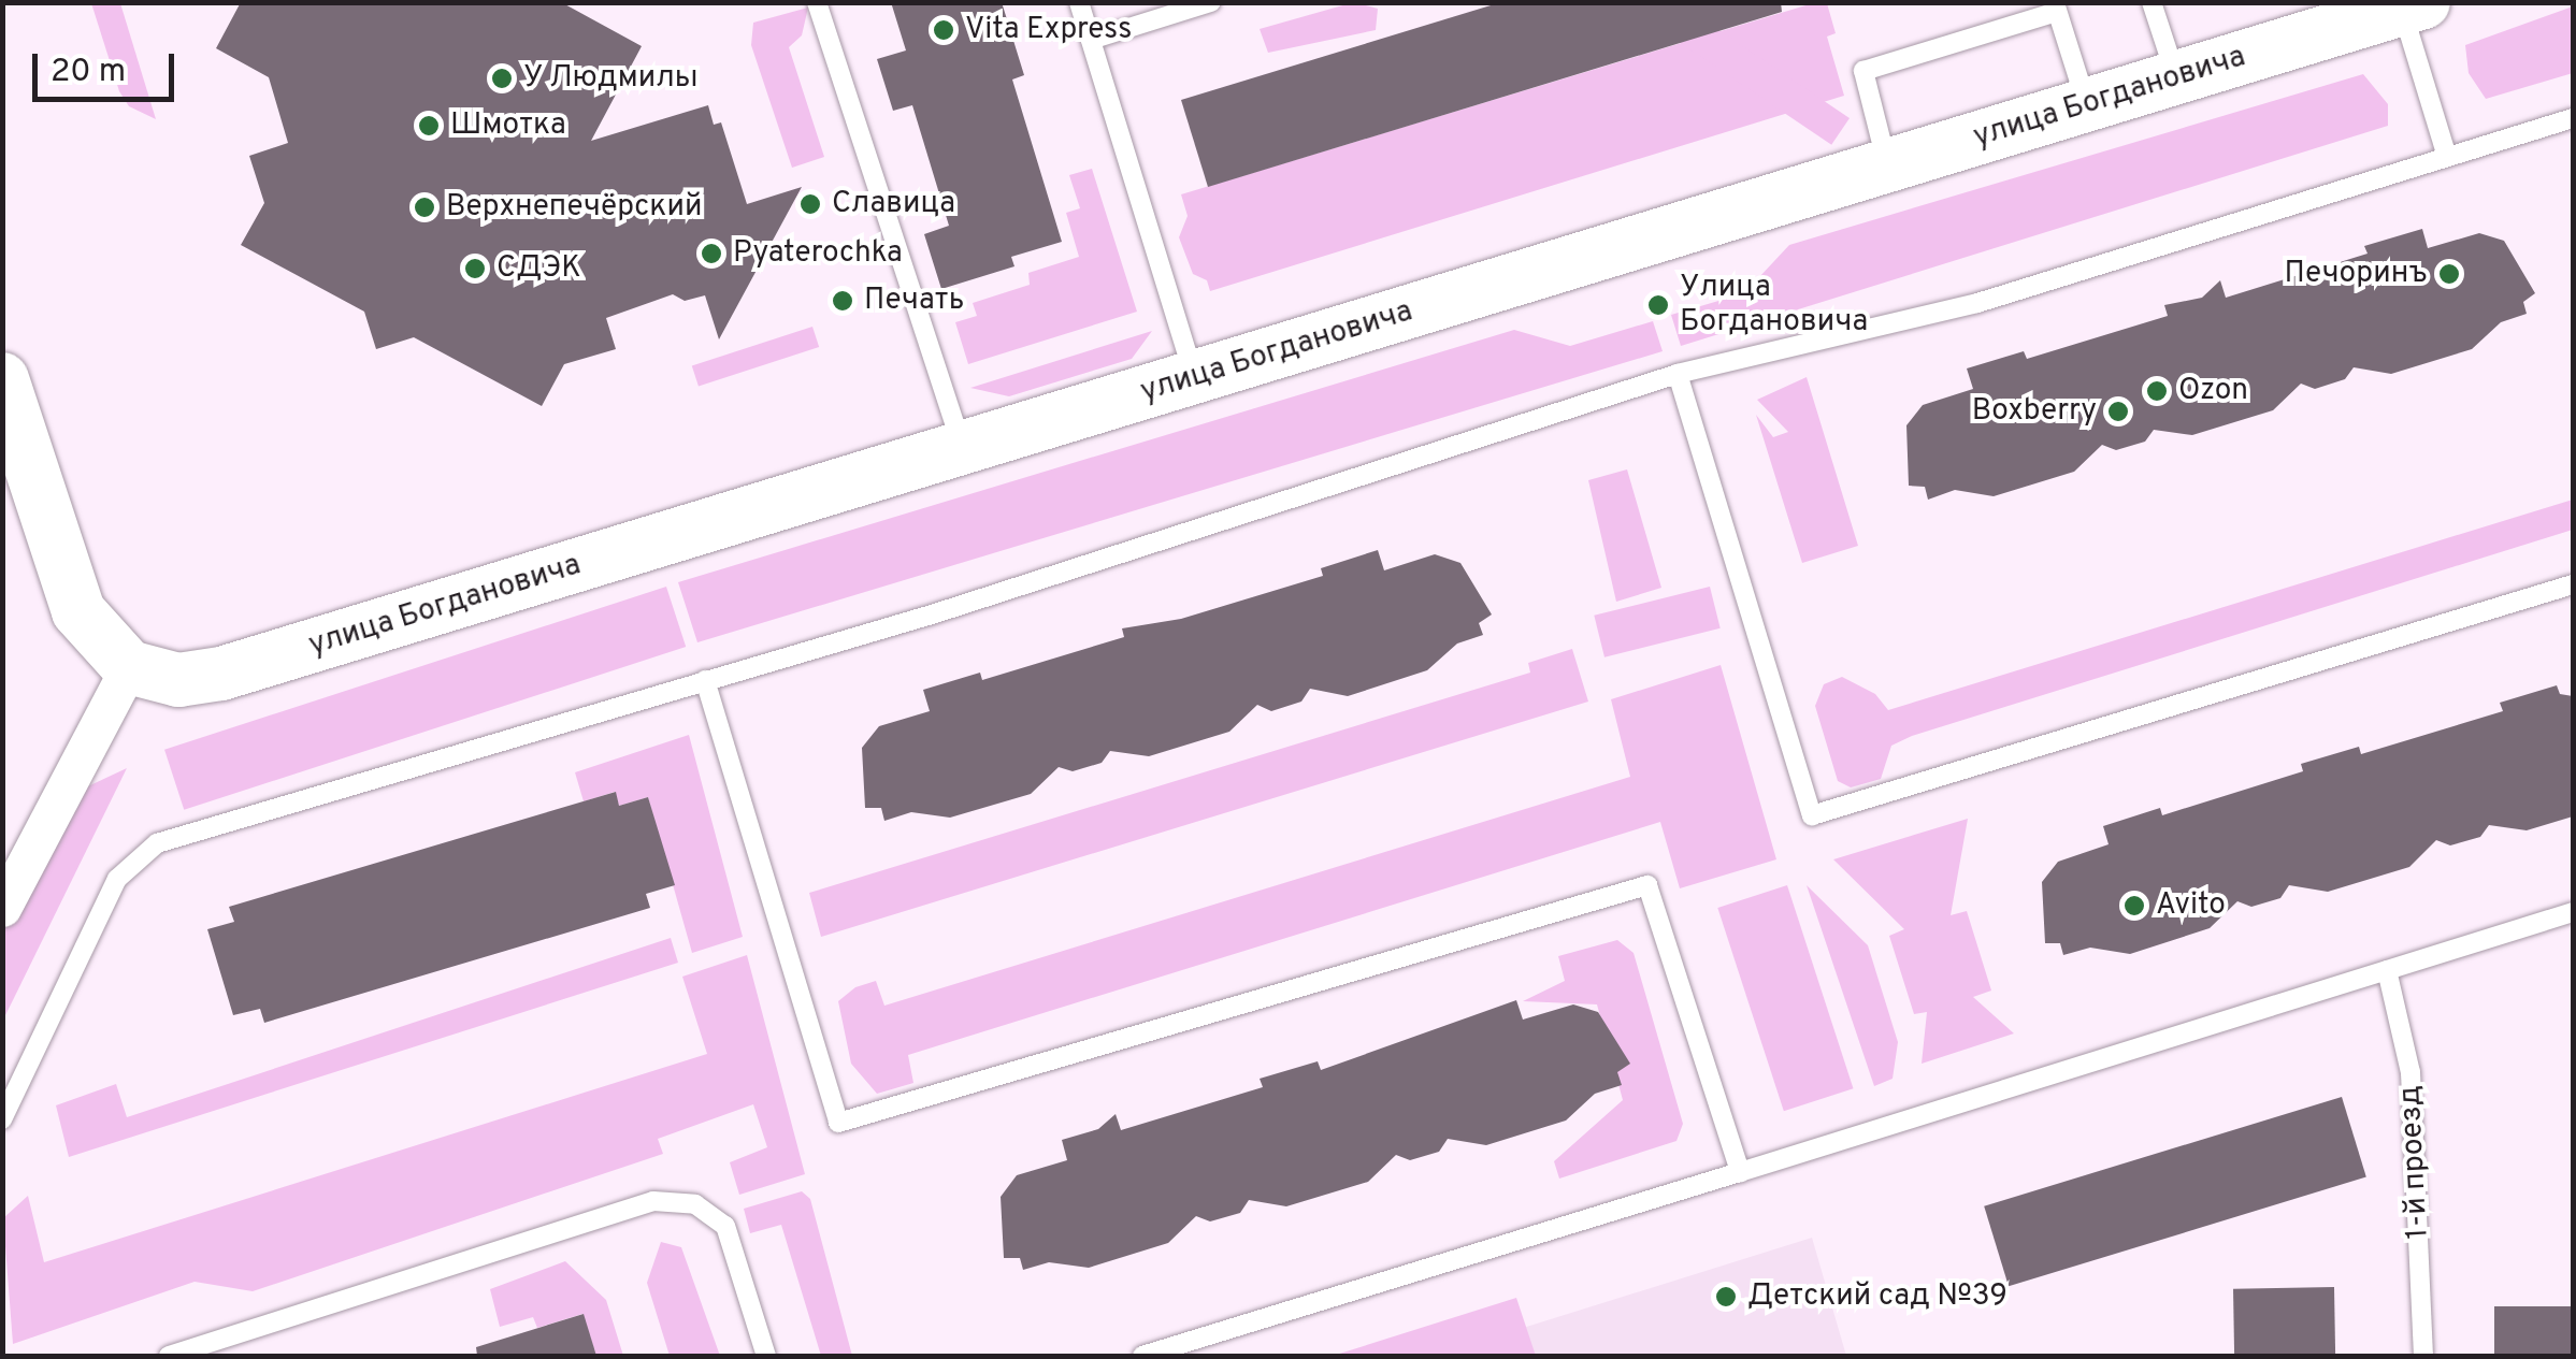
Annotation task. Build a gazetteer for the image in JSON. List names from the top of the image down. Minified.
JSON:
{"streets":{"street":["улица Богдановича"],"lane":["1-й проезд"]},"places":["Vita Express","У Людмилы","Шмотка","Славица","Верхнепечёрский","Pyaterochka","СДЭК","Печоринъ","Печать","Улица Богдановича","Ozon","Boxberry","Avito","Детский сад №39"],"scale_bar":"20 m"}
